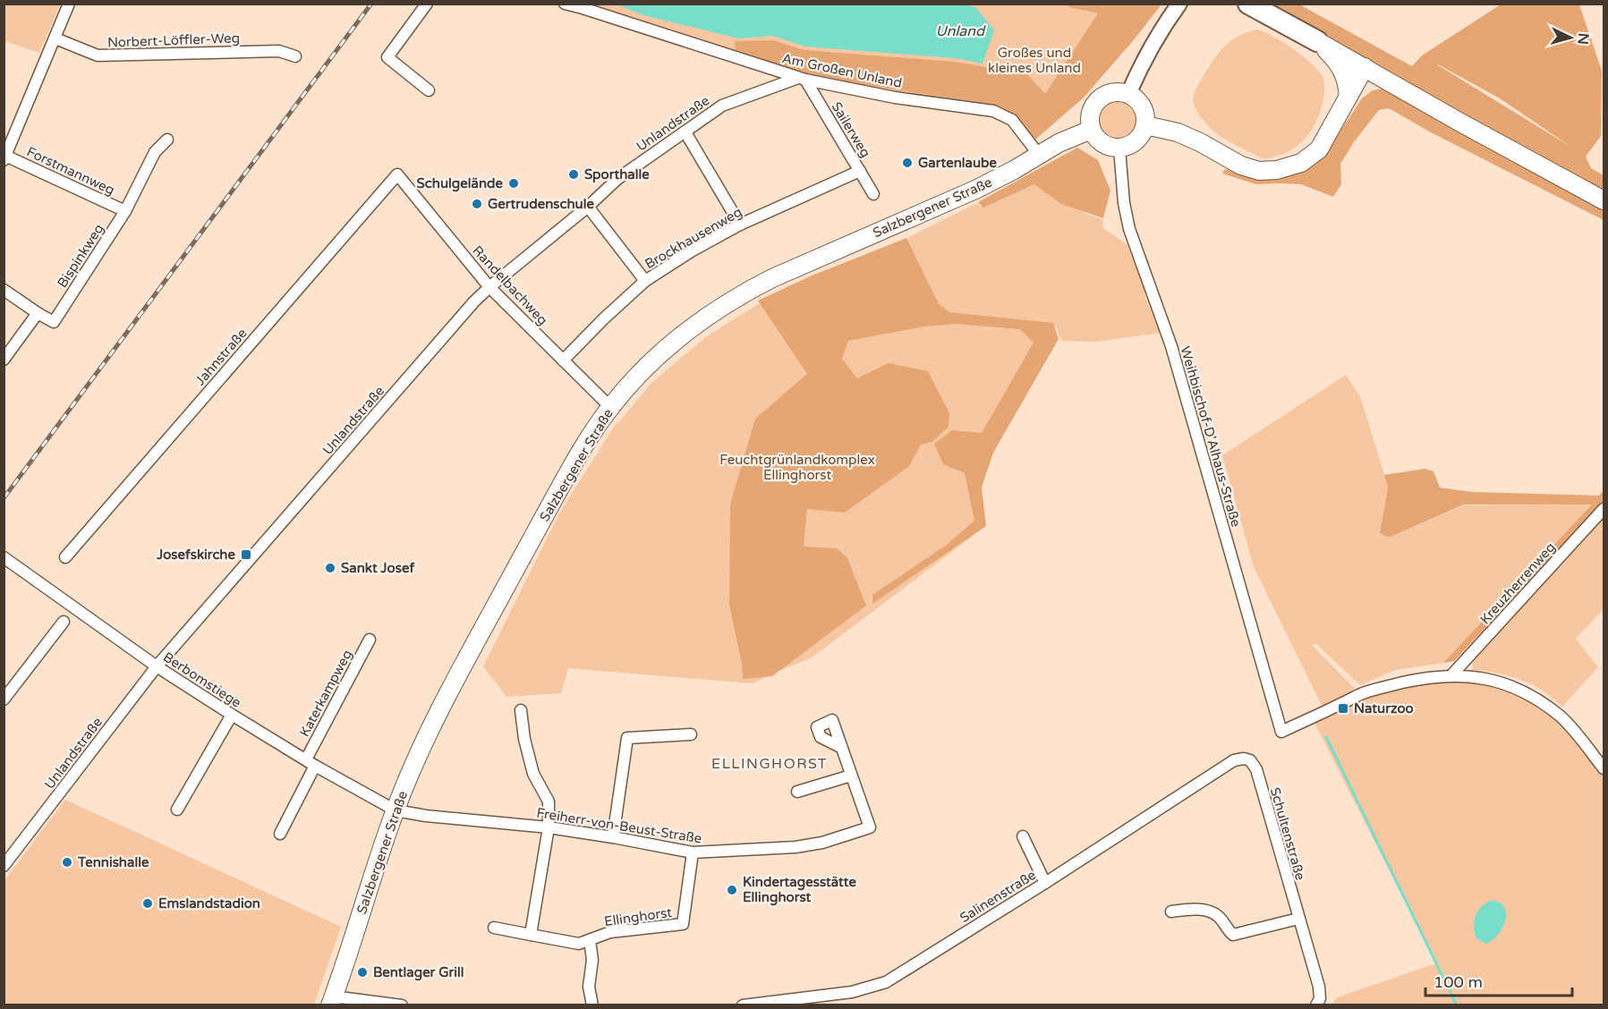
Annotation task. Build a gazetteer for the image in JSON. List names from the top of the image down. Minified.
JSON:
{"streets":{"main road":["Salzbergener Straße"],"street":["Norbert-Löffler-Weg","Am Großen Unland","Unlandstraße","Sailerweg","Forstmannweg","Brockhausenweg","Bispinkweg","Randelbachweg","Jahnstraße","Weihbischof-D'Alhaus-Straße","Kreuzherrenweg","Berbomstiege","Katerkampweg","Freiherr-von-Beust-Straße","Schultenstraße","Salinenstraße","Ellinghorst"]},"crossings":[["Am Großen Unland","Unlandstraße"],["Am Großen Unland","Sailerweg"],["Am Großen Unland","Salzbergener Straße"],["Unlandstraße","Sailerweg"],["Unlandstraße","Randelbachweg"],["Unlandstraße","Berbomstiege"],["Sailerweg","Brockhausenweg"],["Forstmannweg","Bispinkweg"],["Salzbergener Straße","Randelbachweg"],["Salzbergener Straße","Weihbischof-D'Alhaus-Straße"],["Salzbergener Straße","Berbomstiege"],["Salzbergener Straße","Freiherr-von-Beust-Straße"],["Brockhausenweg","Randelbachweg"],["Randelbachweg","Jahnstraße"],["Weihbischof-D'Alhaus-Straße","Kreuzherrenweg"],["Berbomstiege","Katerkampweg"],["Berbomstiege","Freiherr-von-Beust-Straße"],["Freiherr-von-Beust-Straße","Ellinghorst"],["Schultenstraße","Salinenstraße"]],"districts":["ELLINGHORST"],"water":["Unland"],"parks":["Großes und kleines Unland","Feuchtgrünlandkomplex Ellinghorst"],"places":{"other":["Gartenlaube","Sporthalle","Schulgelände","Gertrudenschule","Sankt Josef","Tennishalle","Kindertagesstätte Ellinghorst","Emslandstadion","Bentlager Grill"],"transit":["Josefskirche","Naturzoo"]},"scale_bar":"100 m","north":"right"}
